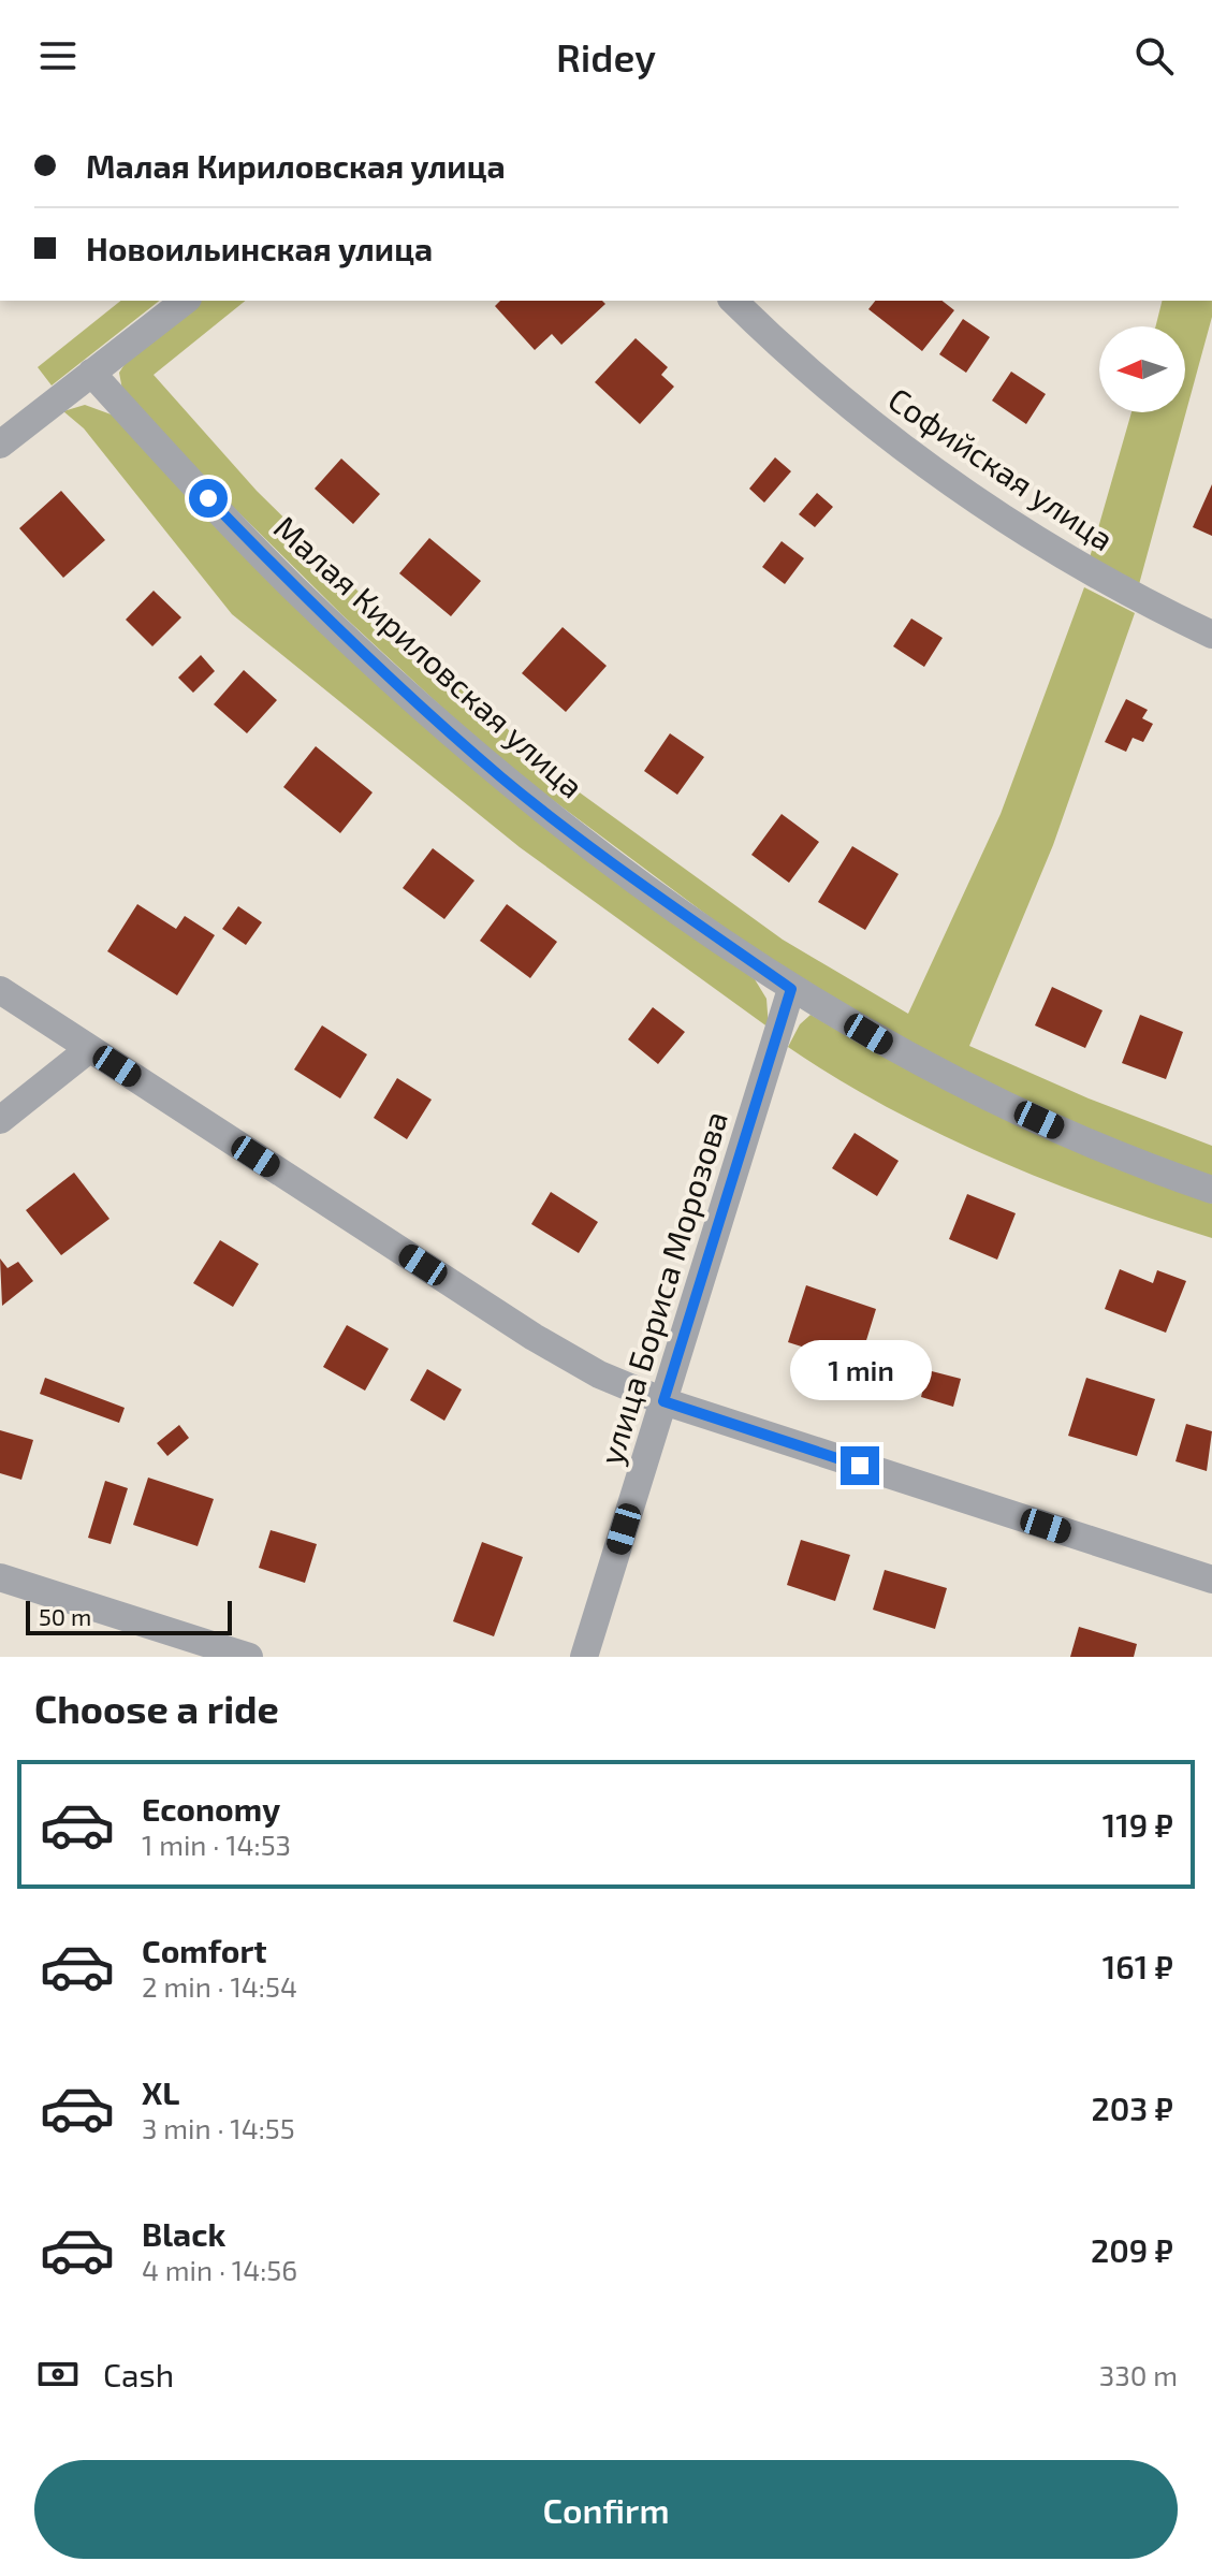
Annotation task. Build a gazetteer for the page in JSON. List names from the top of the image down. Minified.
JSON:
{"streets":{"street":["Софийская улица","Малая Кириловская улица","улица Бориса Морозова"]},"crossings":[["Малая Кириловская улица","улица Бориса Морозова"]],"scale_bar":"50 m","north":"left","page":{"header":"Ridey","banner":["Малая Кириловская улица","Новоильинская улица"],"bubble":"1 min","scale":"50 m","heading":"Choose a ride","list":[{"name":"Economy","note":"1 min · 14:53","value":"119 ₽"},{"name":"Comfort","note":"2 min · 14:54","value":"161 ₽"},{"name":"XL","note":"3 min · 14:55","value":"203 ₽"},{"name":"Black","note":"4 min · 14:56","value":"209 ₽"}],"pay":["Cash","330 m"],"buttons":"Confirm"}}
